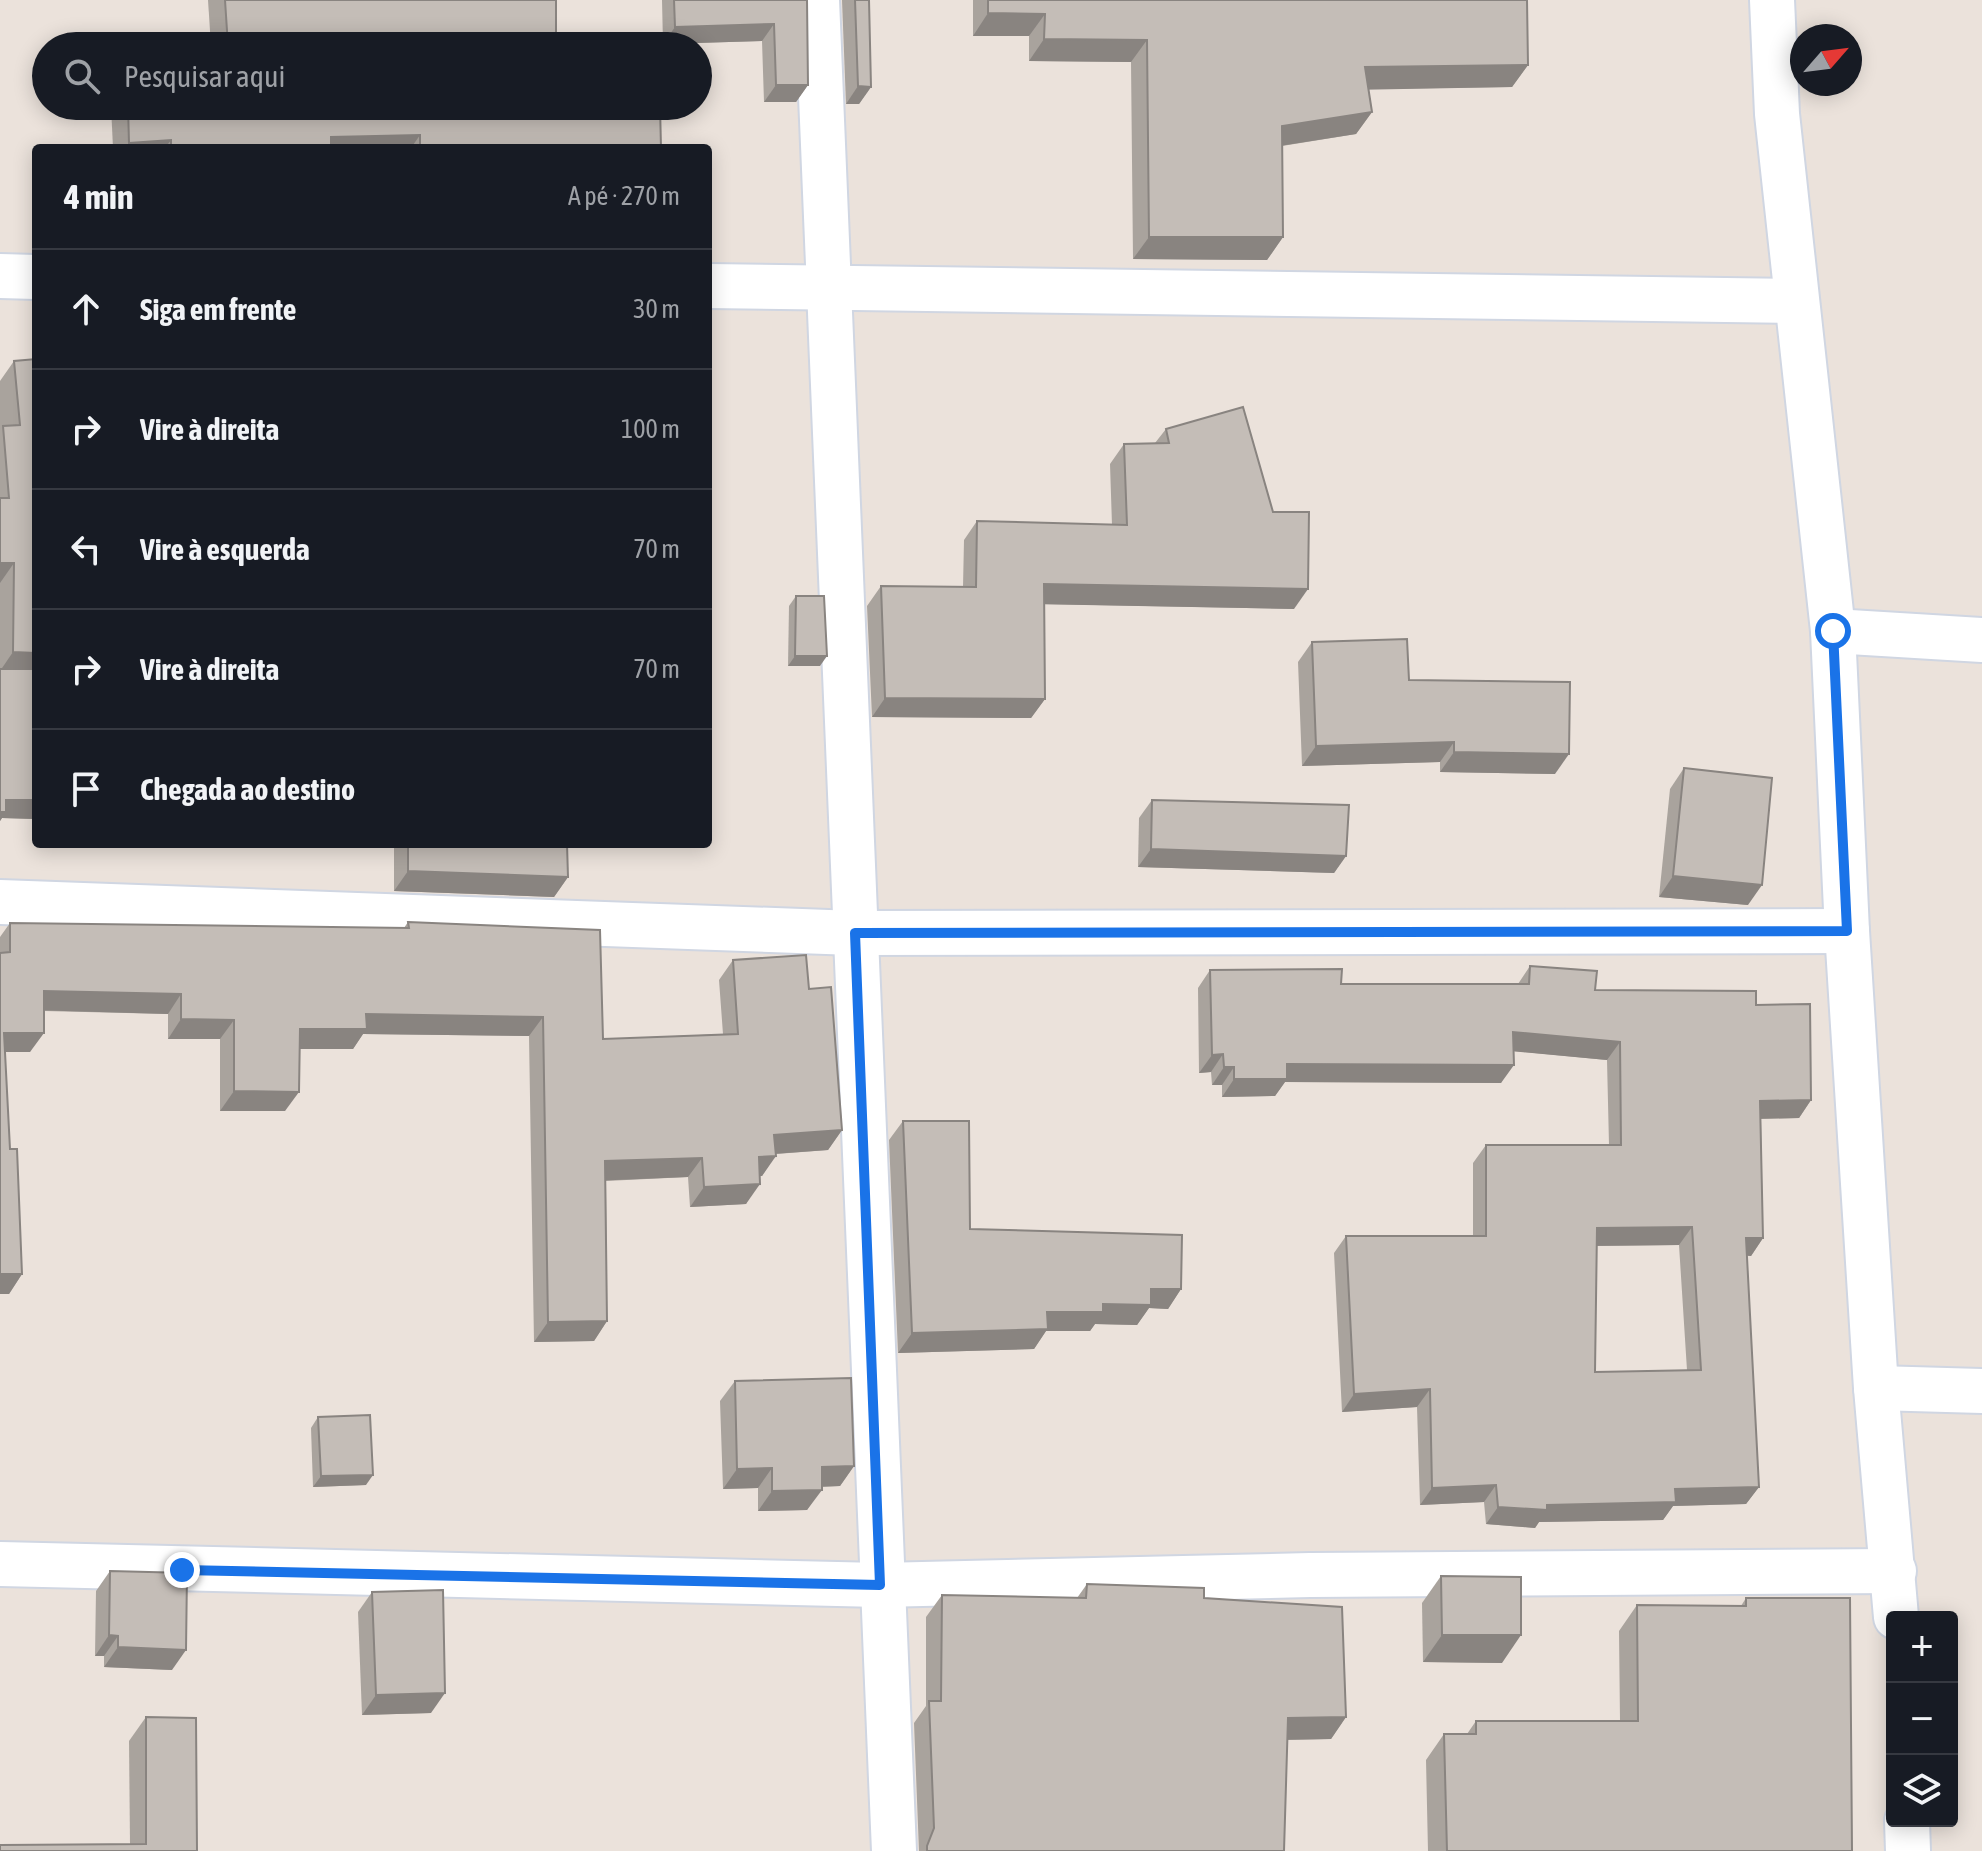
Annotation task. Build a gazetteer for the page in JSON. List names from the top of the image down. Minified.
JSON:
{"north":"top right","page":{"search":"Pesquisar aqui","heading":["4 min","A pé · 270 m"],"list":[["Siga em frente","30 m"],["Vire à direita","100 m"],["Vire à esquerda","70 m"],["Vire à direita","70 m"],"Chegada ao destino"],"map_buttons":["+","−"]}}
